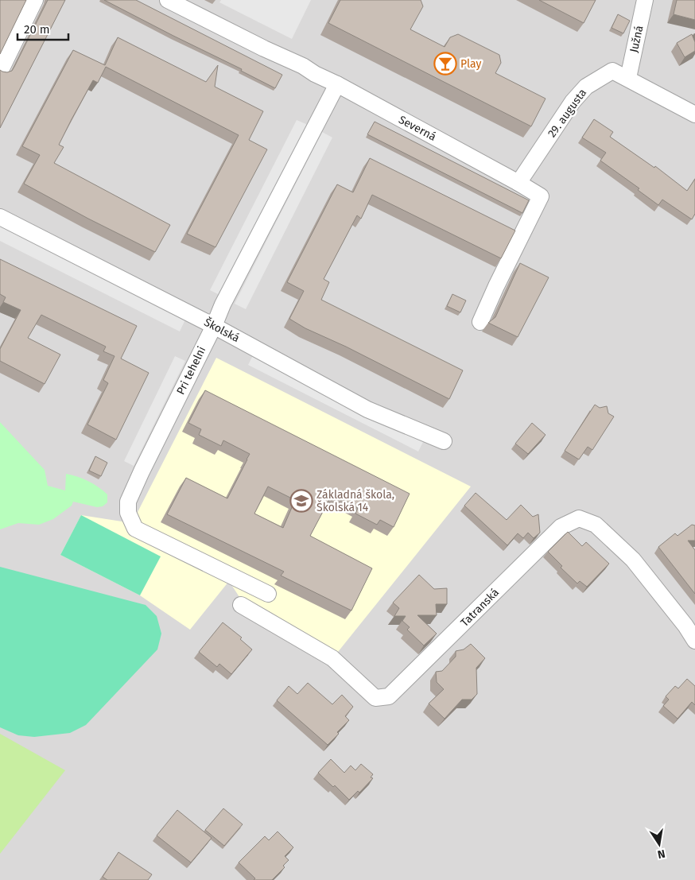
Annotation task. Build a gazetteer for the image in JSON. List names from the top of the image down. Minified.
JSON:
{"streets":{"street":["Južná","29. augusta","Severná","Školská","Pri tehelni","Tatranská"]},"crossings":[["Južná","29. augusta"],["29. augusta","Severná"],["Severná","Pri tehelni"],["Školská","Pri tehelni"]],"places":{"bar":["Play"],"school or university":["Základná škola, Školská 14"]},"scale_bar":"20 m","north":"bottom"}
